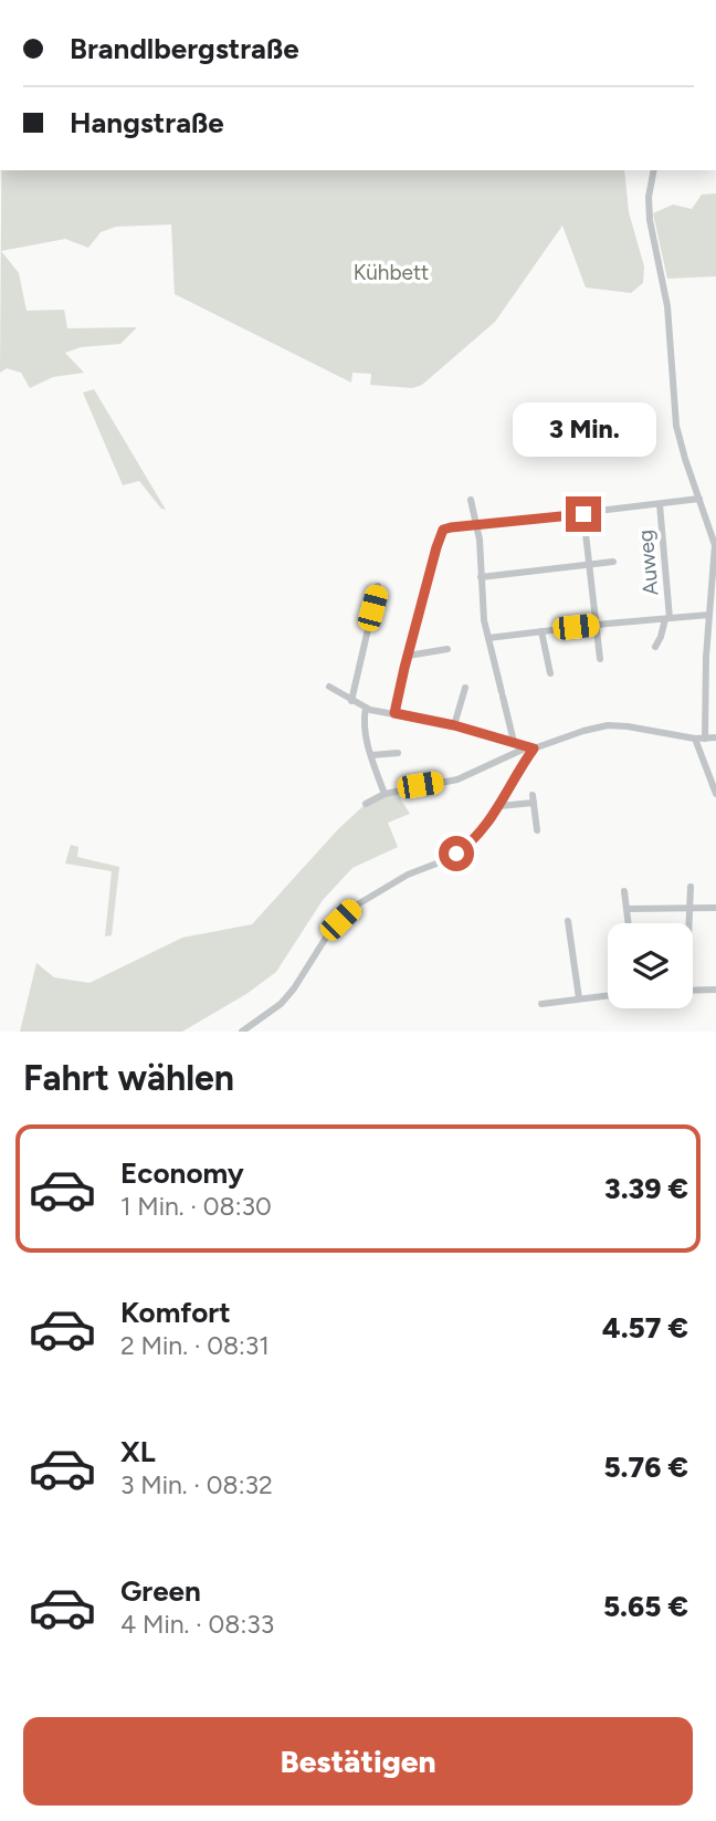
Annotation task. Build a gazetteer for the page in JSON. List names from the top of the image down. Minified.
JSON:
{"streets":{"street":["Auweg"]},"parks":["Kühbett"],"page":{"banner":["Brandlbergstraße","Hangstraße"],"bubble":"3 Min.","heading":"Fahrt wählen","list":[{"name":"Economy","note":"1 Min. · 08:30","value":"3.39 €"},{"name":"Komfort","note":"2 Min. · 08:31","value":"4.57 €"},{"name":"XL","note":"3 Min. · 08:32","value":"5.76 €"},{"name":"Green","note":"4 Min. · 08:33","value":"5.65 €"}],"buttons":"Bestätigen"}}
